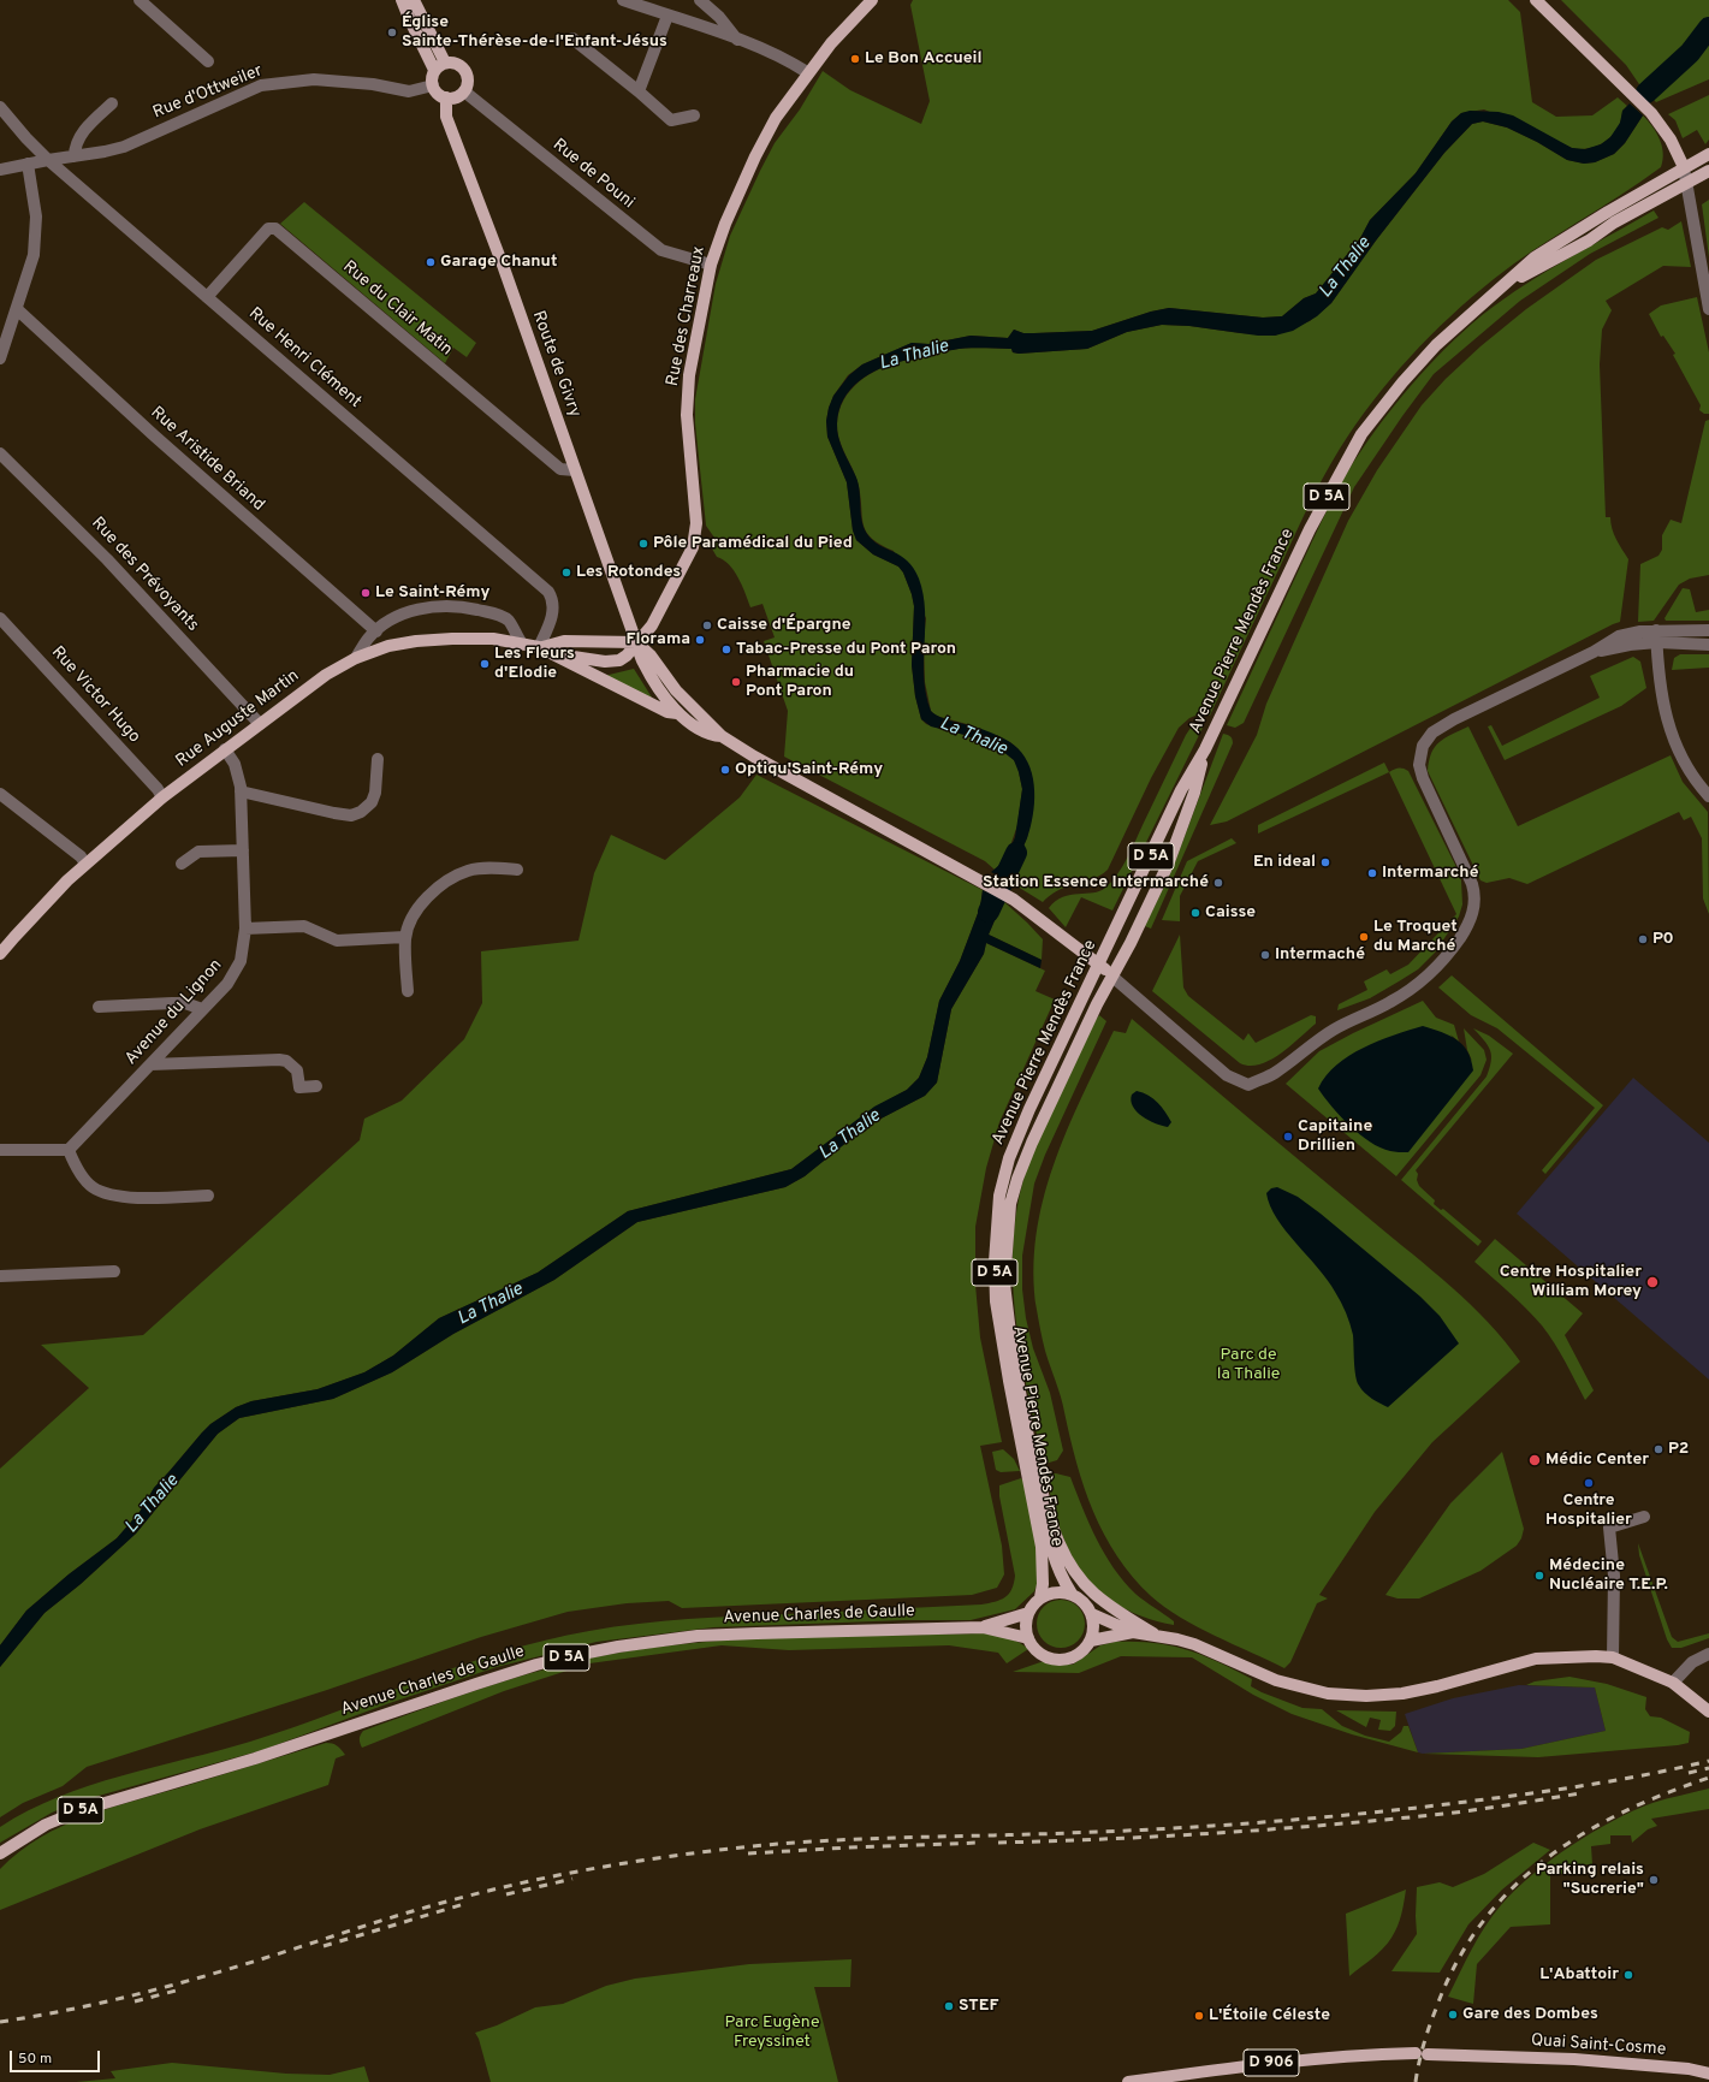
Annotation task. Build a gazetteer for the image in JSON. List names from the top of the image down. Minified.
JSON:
{"streets":{"main road":["Rue des Charreaux","Route de Givry","D 5A","Avenue Pierre Mendès France","Rue Auguste Martin","Avenue Charles de Gaulle","Quai Saint-Cosme","D 906"],"street":["Rue d'Ottweiler","Rue de Pouni","Rue du Clair Matin","Rue Henri Clément","Rue Aristide Briand","Rue des Prévoyants","Rue Victor Hugo","Avenue du Lignon"]},"crossings":[["Rue d'Ottweiler","Rue de Pouni"],["Rue d'Ottweiler","Rue Henri Clément"],["Rue d'Ottweiler","Route de Givry"],["Rue de Pouni","Rue des Charreaux"],["Rue de Pouni","Route de Givry"],["Rue du Clair Matin","Rue Henri Clément"],["Rue du Clair Matin","Route de Givry"],["Rue des Charreaux","Rue Henri Clément"],["Rue des Charreaux","Route de Givry"],["Rue Aristide Briand","Rue Auguste Martin"],["Rue des Prévoyants","Rue Auguste Martin"],["Avenue Pierre Mendès France","Avenue Charles de Gaulle"],["Rue Victor Hugo","Rue Auguste Martin"],["Rue Auguste Martin","Avenue du Lignon"]],"water":["La Thalie"],"parks":["Parc de la Thalie","Parc Eugène Freyssinet"],"places":["Église Sainte-Thérèse-de-l'Enfant-Jésus","Le Bon Accueil","Garage Chanut","Pôle Paramédical du Pied","Les Rotondes","Le Saint-Rémy","Caisse d'Épargne","Florama","Tabac-Presse du Pont Paron","Les Fleurs d'Elodie","Pharmacie du Pont Paron","Optiqu'Saint-Rémy","En ideal","Intermarché","Station Essence Intermarché","Caisse","Le Troquet du Marché","P0","Intermaché","Capitaine Drillien","Centre Hospitalier William Morey","P2","Médic Center","Centre Hospitalier","Médecine Nucléaire T.E.P.","Parking relais \"Sucrerie\"","L'Abattoir","STEF","Gare des Dombes","L'Étoile Céleste"],"scale_bar":"50 m"}
